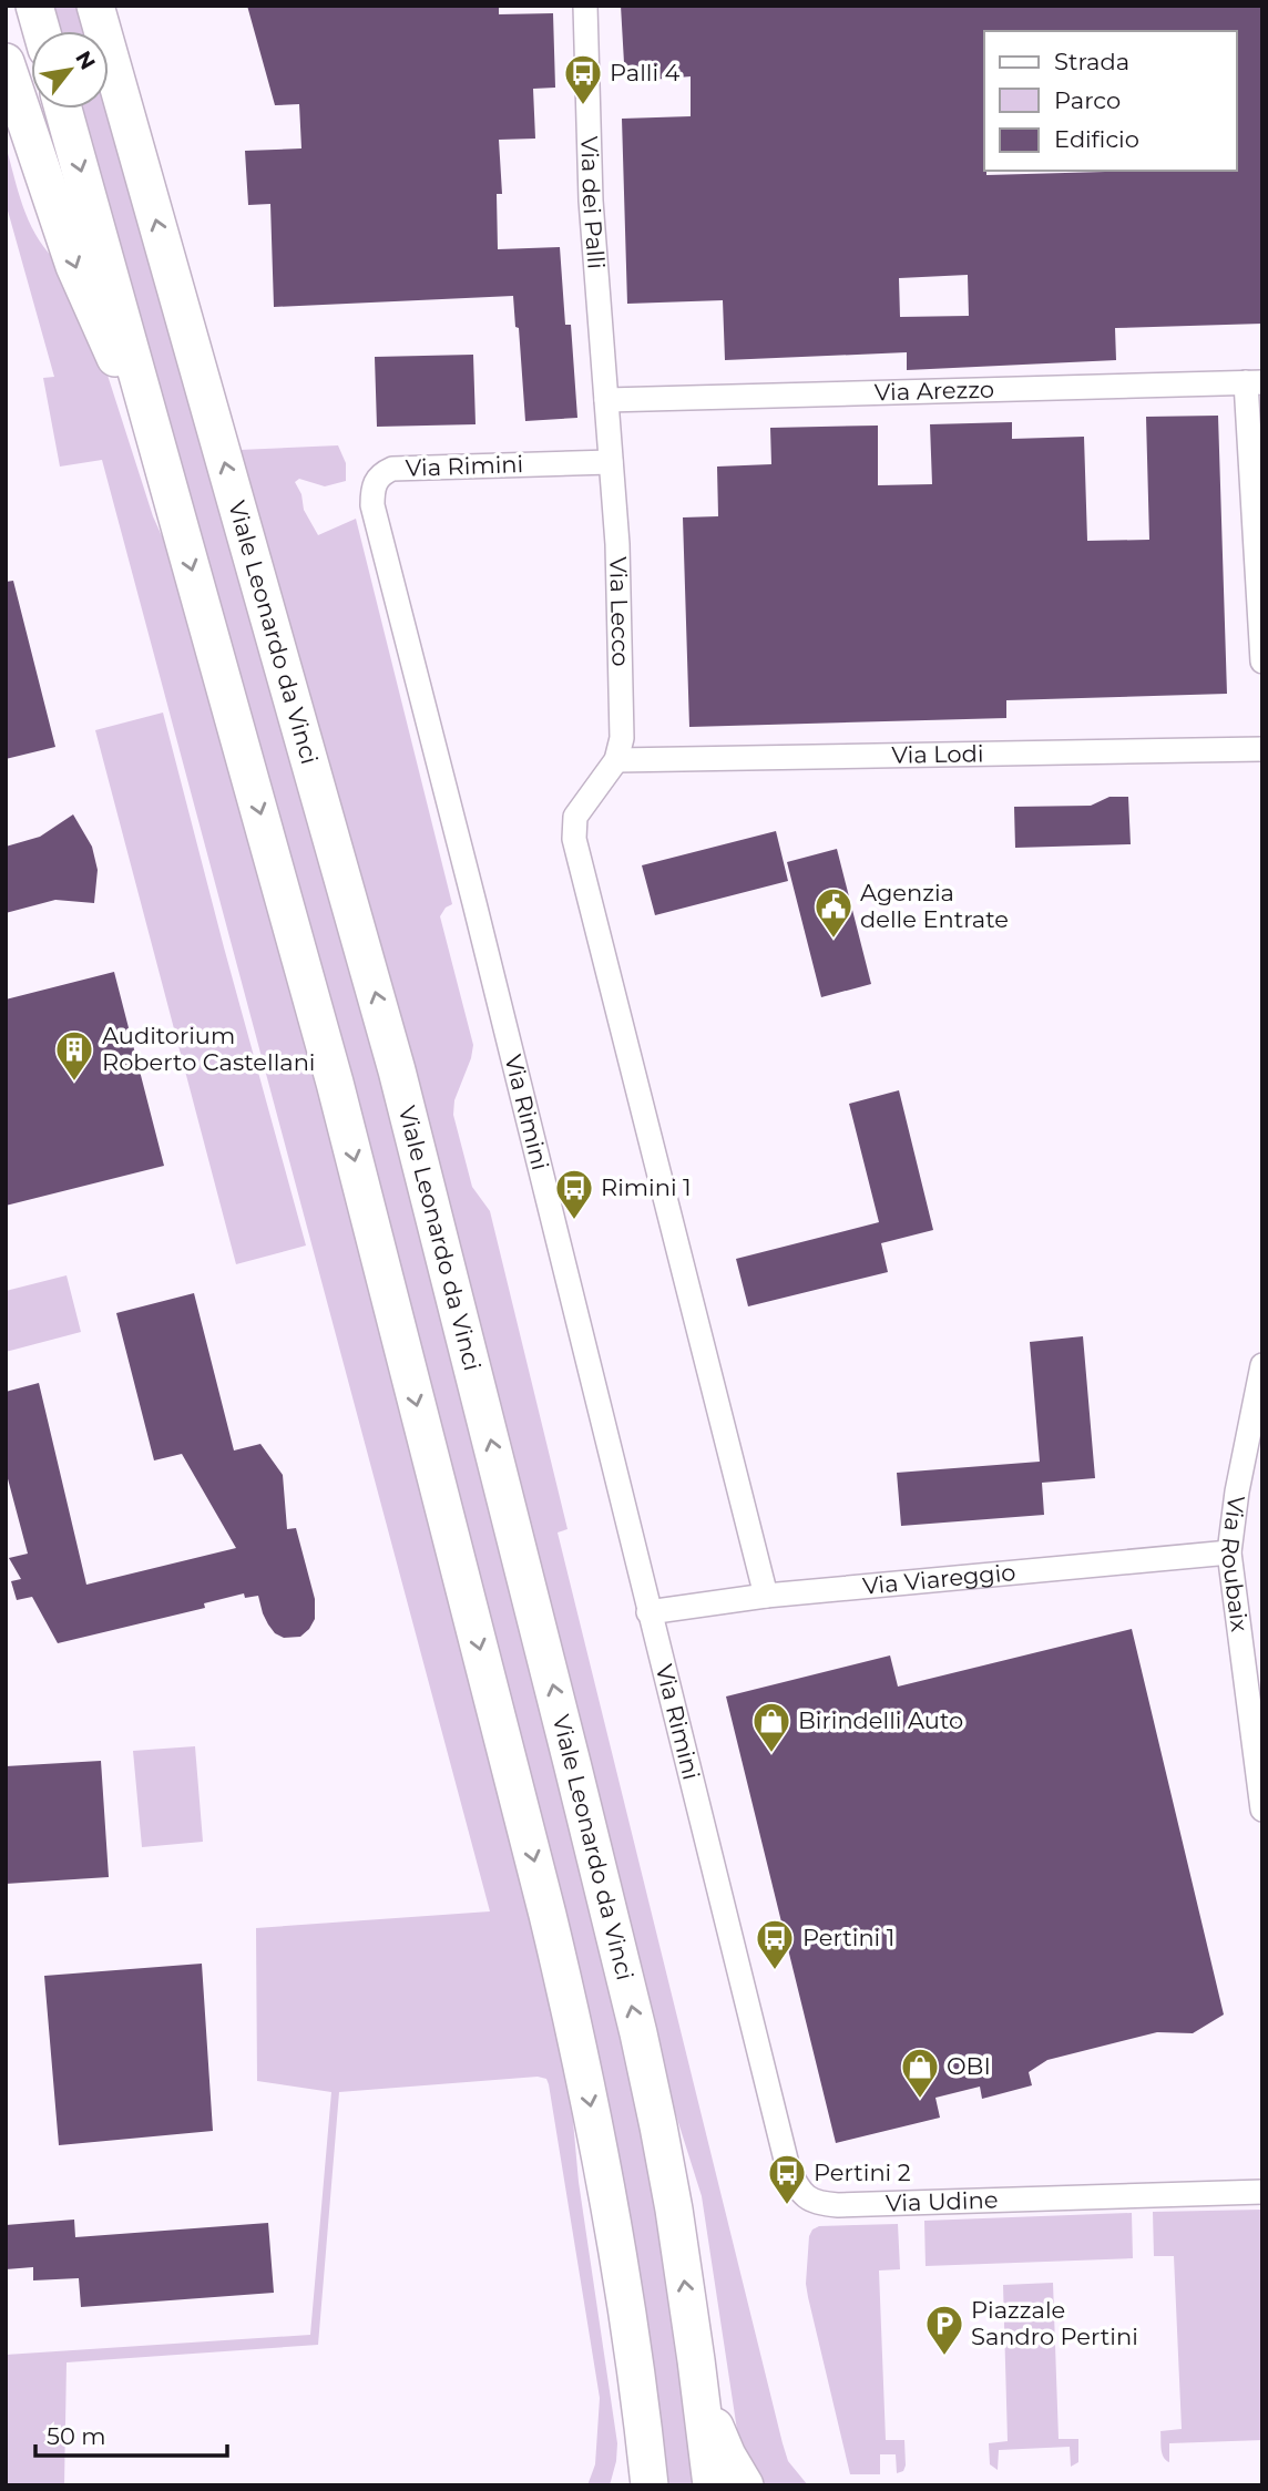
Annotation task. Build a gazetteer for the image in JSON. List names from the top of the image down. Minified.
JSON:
{"streets":{"highway":["Viale Leonardo da Vinci"],"street":["Via dei Palli","Via Arezzo","Via Rimini","Via Lecco","Via Lodi","Via Roubaix","Via Viareggio","Via Udine"]},"crossings":[["Via dei Palli","Via Arezzo"],["Via dei Palli","Via Rimini"],["Via dei Palli","Via Lecco"],["Via Rimini","Via Lecco"],["Via Rimini","Via Viareggio"],["Via Rimini","Via Udine"],["Via Lecco","Via Lodi"],["Via Roubaix","Via Viareggio"]],"places":{"bus stop":["Palli 4","Rimini 1","Pertini 1","Pertini 2"],"public building":["Agenzia delle Entrate"],"building":["Auditorium Roberto Castellani"],"shop":["Birindelli Auto","OBI"],"parking":["Piazzale Sandro Pertini"]},"legend":["Strada","Parco","Edificio"],"scale_bar":"50 m","north":"top right"}
